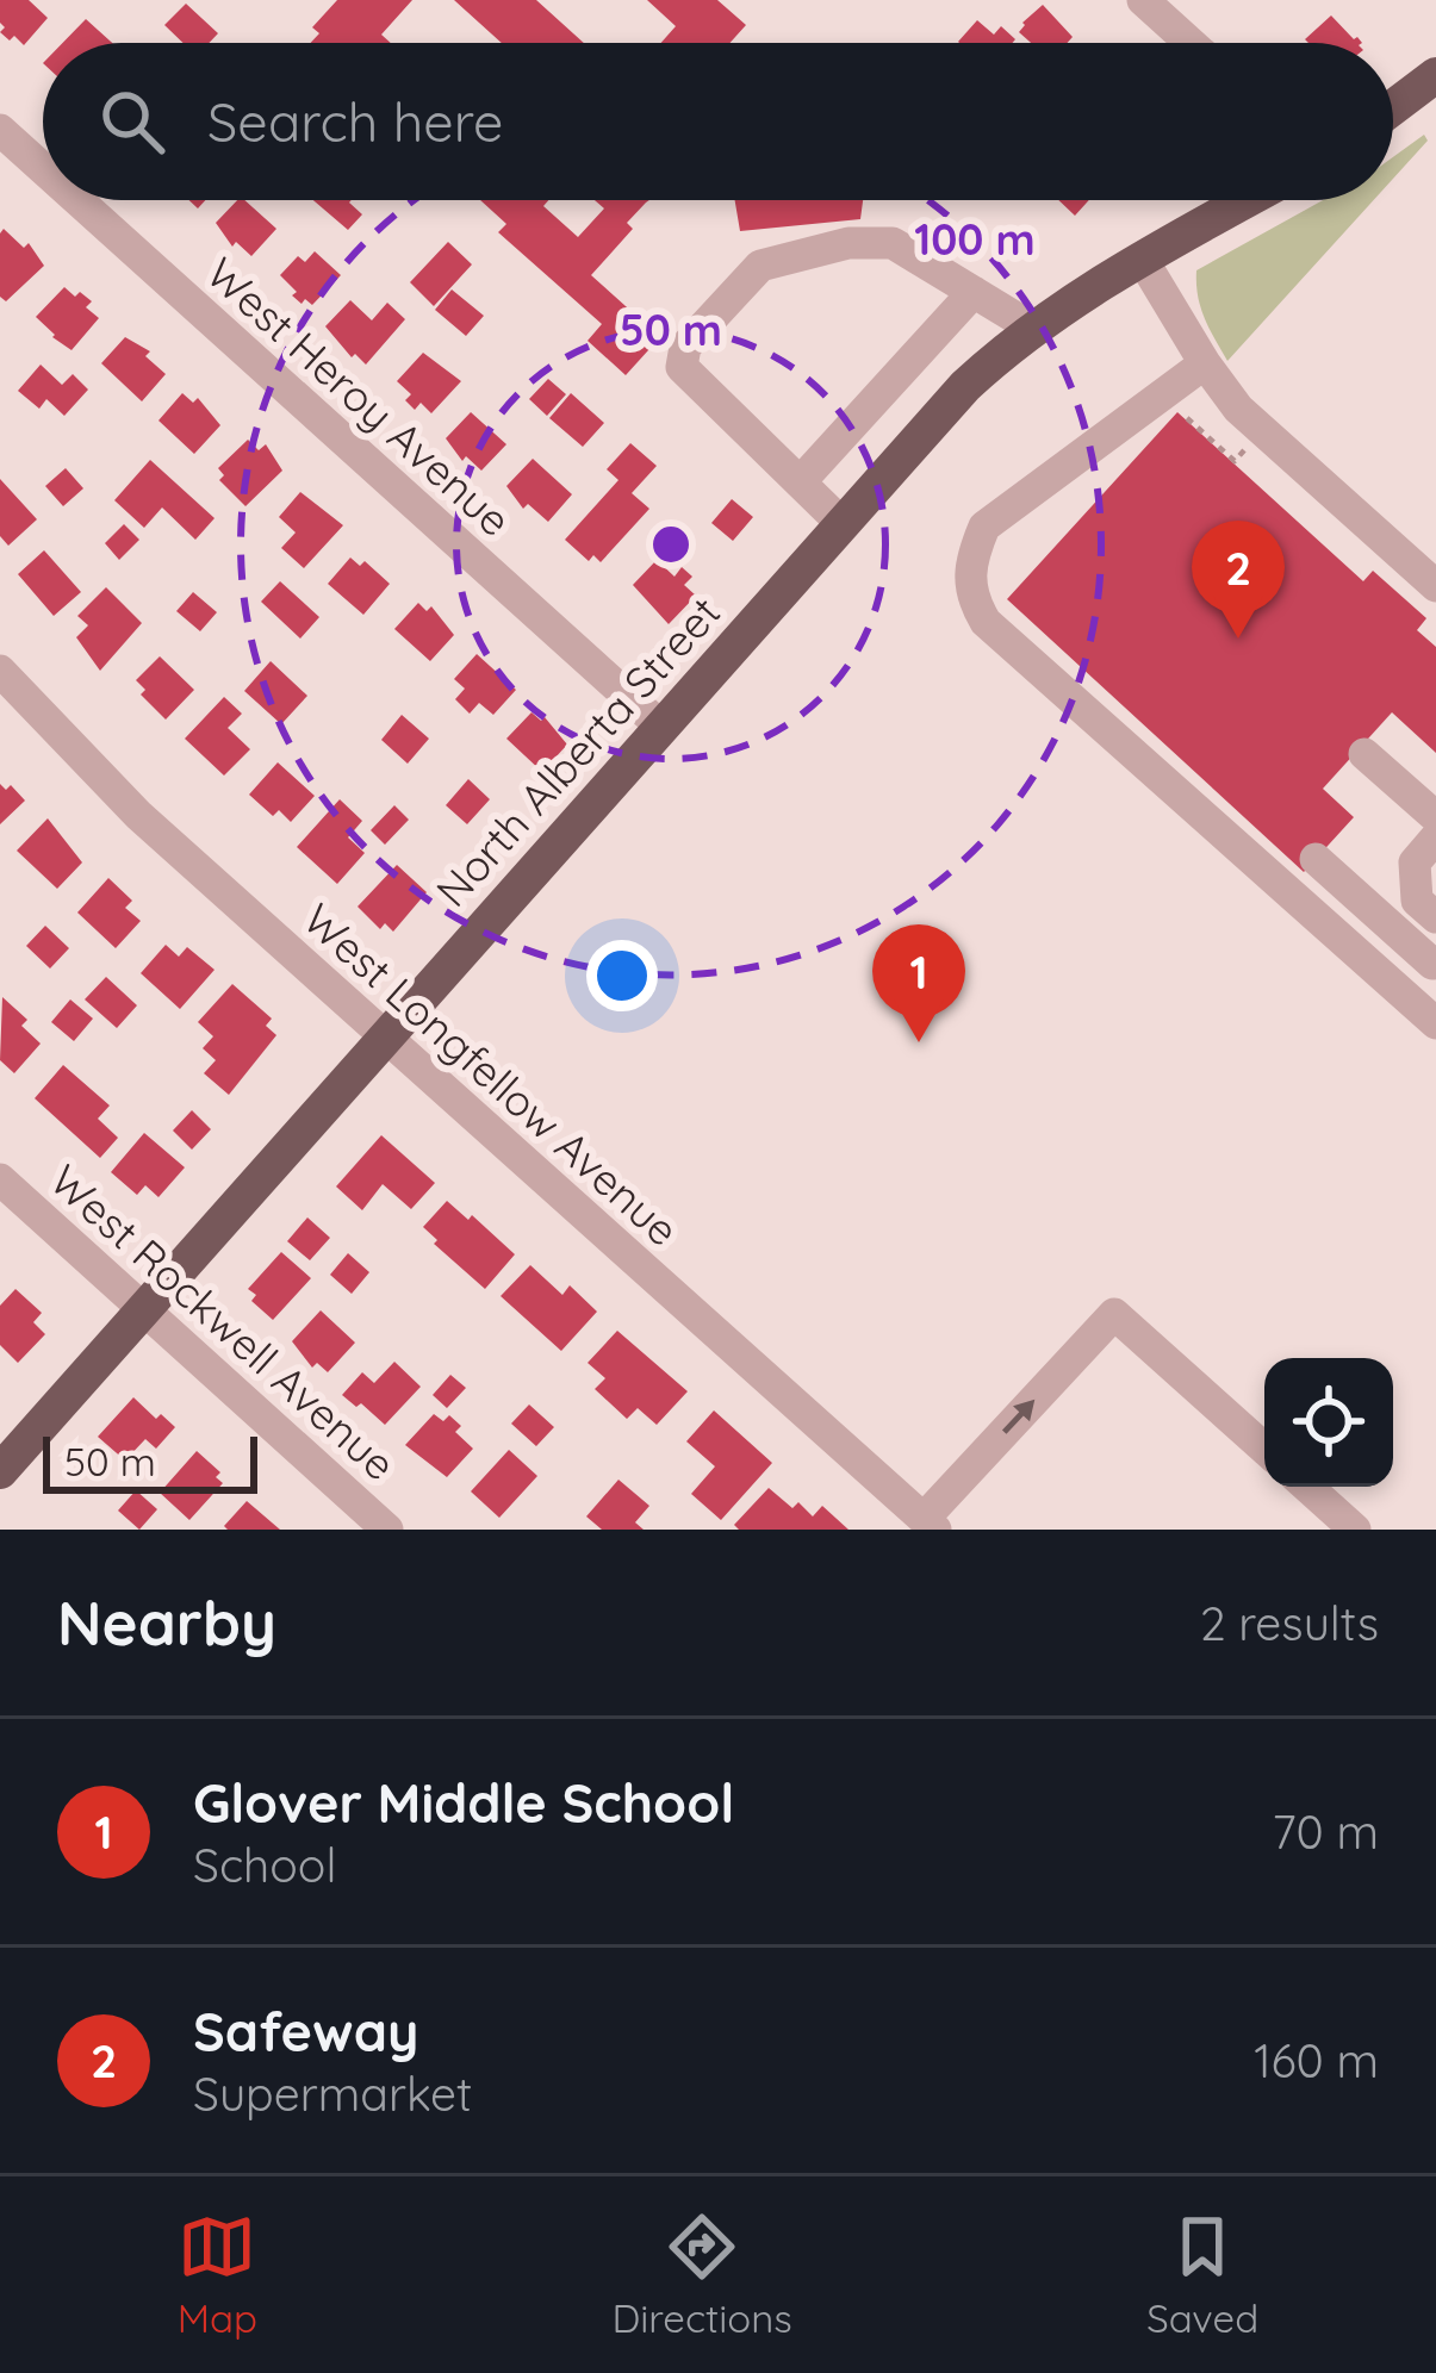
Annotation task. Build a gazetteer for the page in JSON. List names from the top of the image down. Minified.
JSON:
{"streets":{"main road":["North Alberta Street"],"street":["West Heroy Avenue","West Longfellow Avenue","West Rockwell Avenue"]},"crossings":[["West Heroy Avenue","North Alberta Street"],["North Alberta Street","West Longfellow Avenue"],["North Alberta Street","West Rockwell Avenue"]],"scale_bar":"50 m","page":{"search":"Search here","pins":["2","1"],"scale":"50 m","heading":["Nearby","2 results"],"list":[{"mark":"1","name":"Glover Middle School","note":"School","value":"70 m"},{"mark":"2","name":"Safeway","note":"Supermarket","value":"160 m"}],"nav":["Map","Directions","Saved"]},"rings":["100 m","50 m"]}
